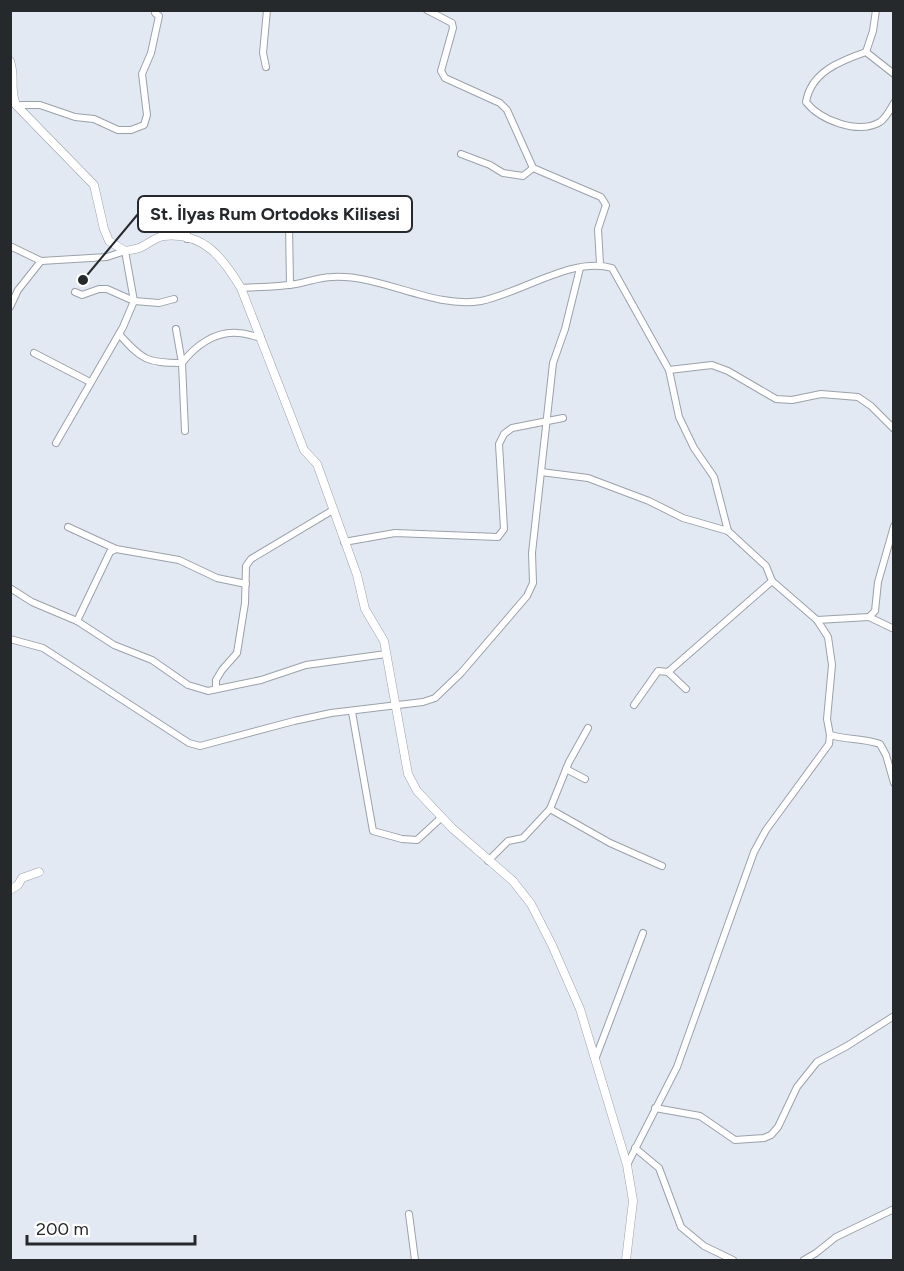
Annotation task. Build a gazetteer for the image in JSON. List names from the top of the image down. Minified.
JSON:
{"places":["St. İlyas Rum Ortodoks Kilisesi"],"scale_bar":"200 m"}
